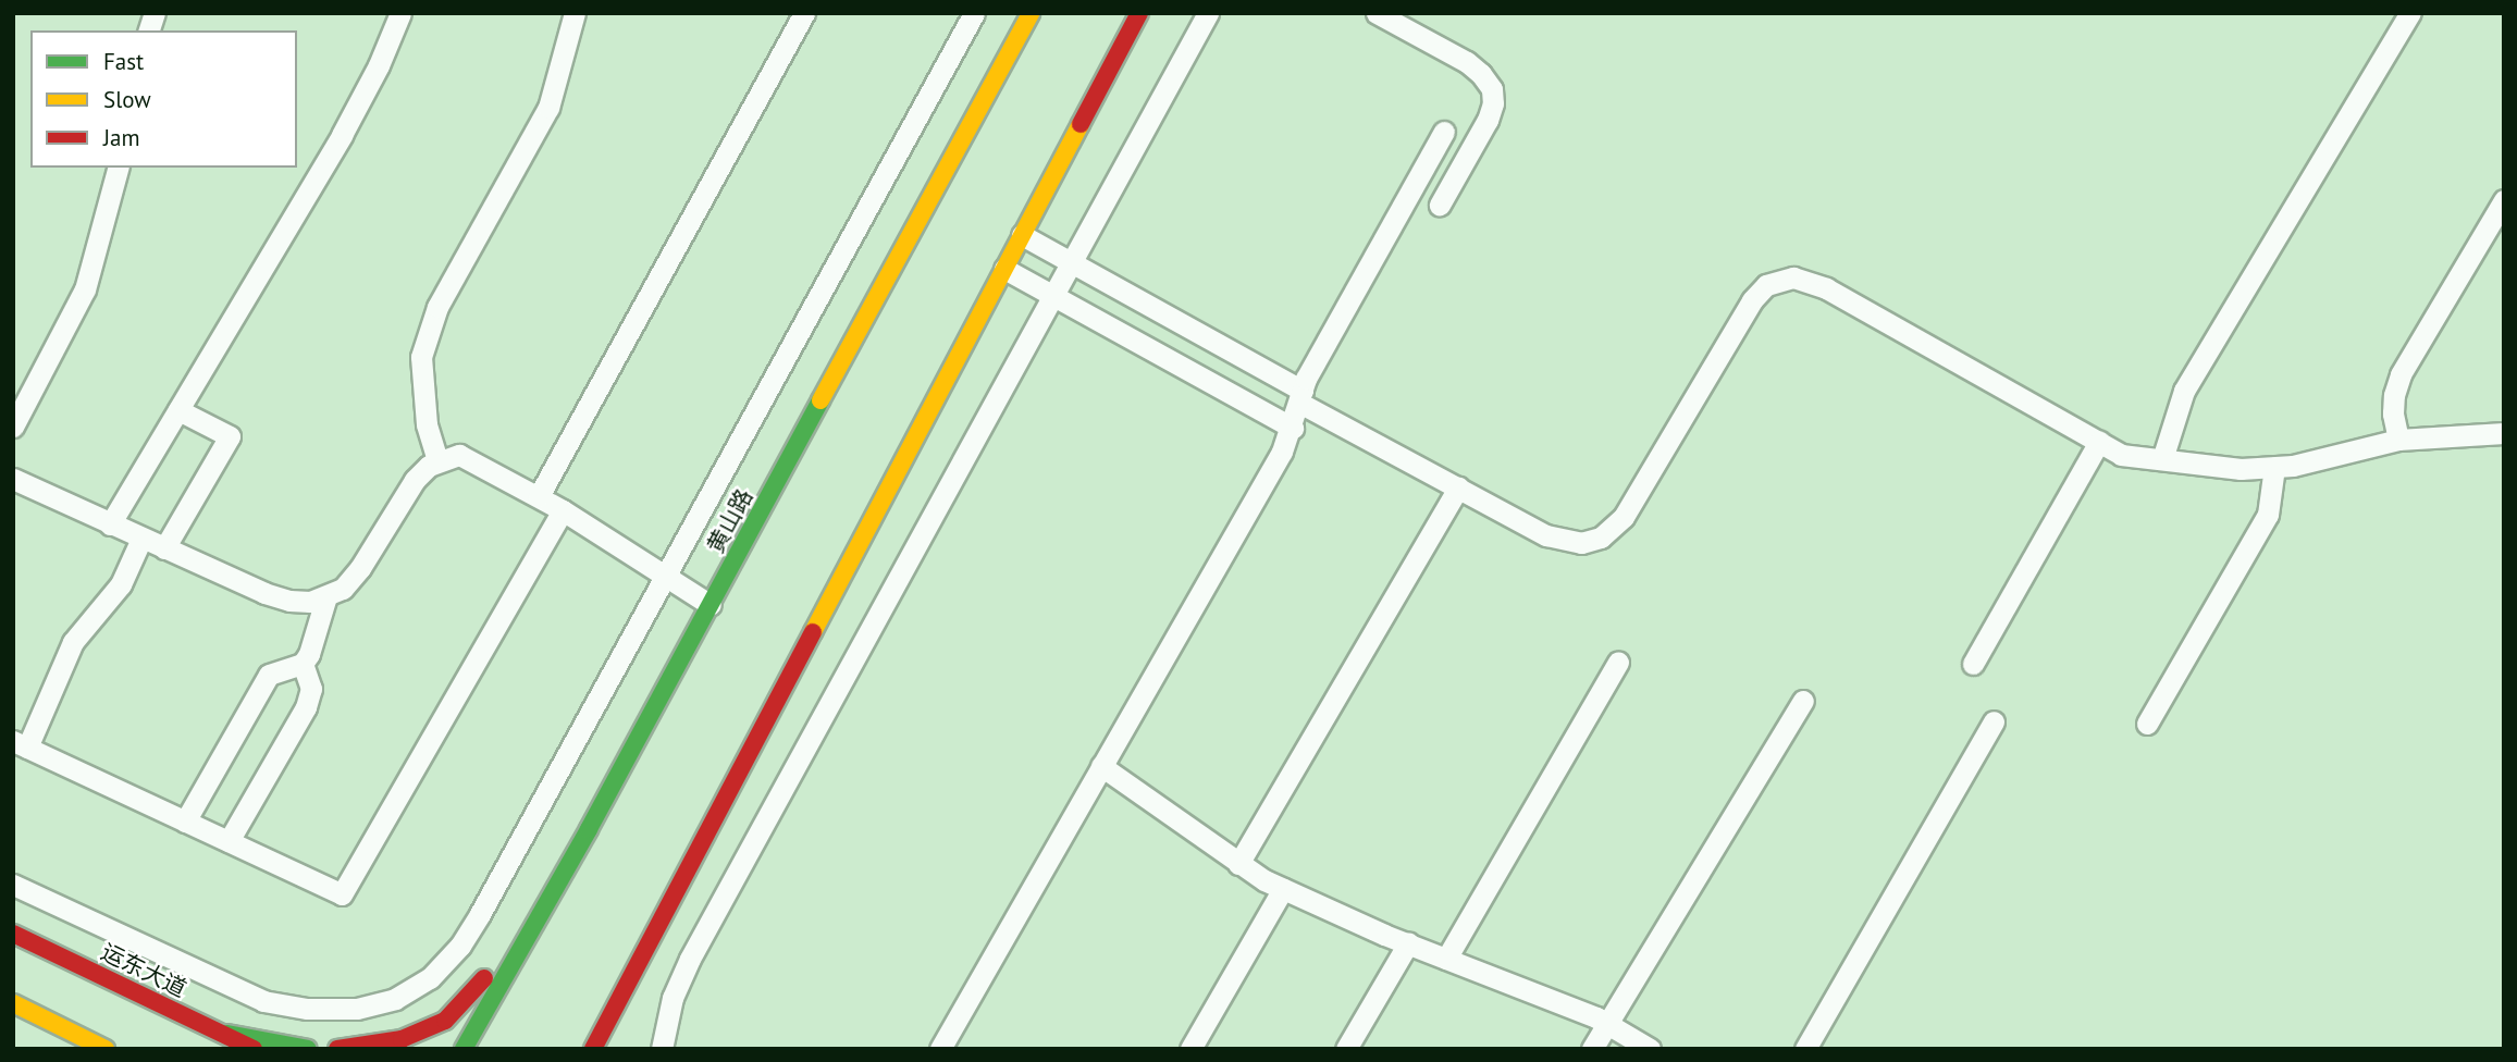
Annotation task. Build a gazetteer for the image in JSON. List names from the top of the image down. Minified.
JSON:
{"streets":{"main road":["黄山路","运东大道"]},"legend":["Fast","Slow","Jam"]}
